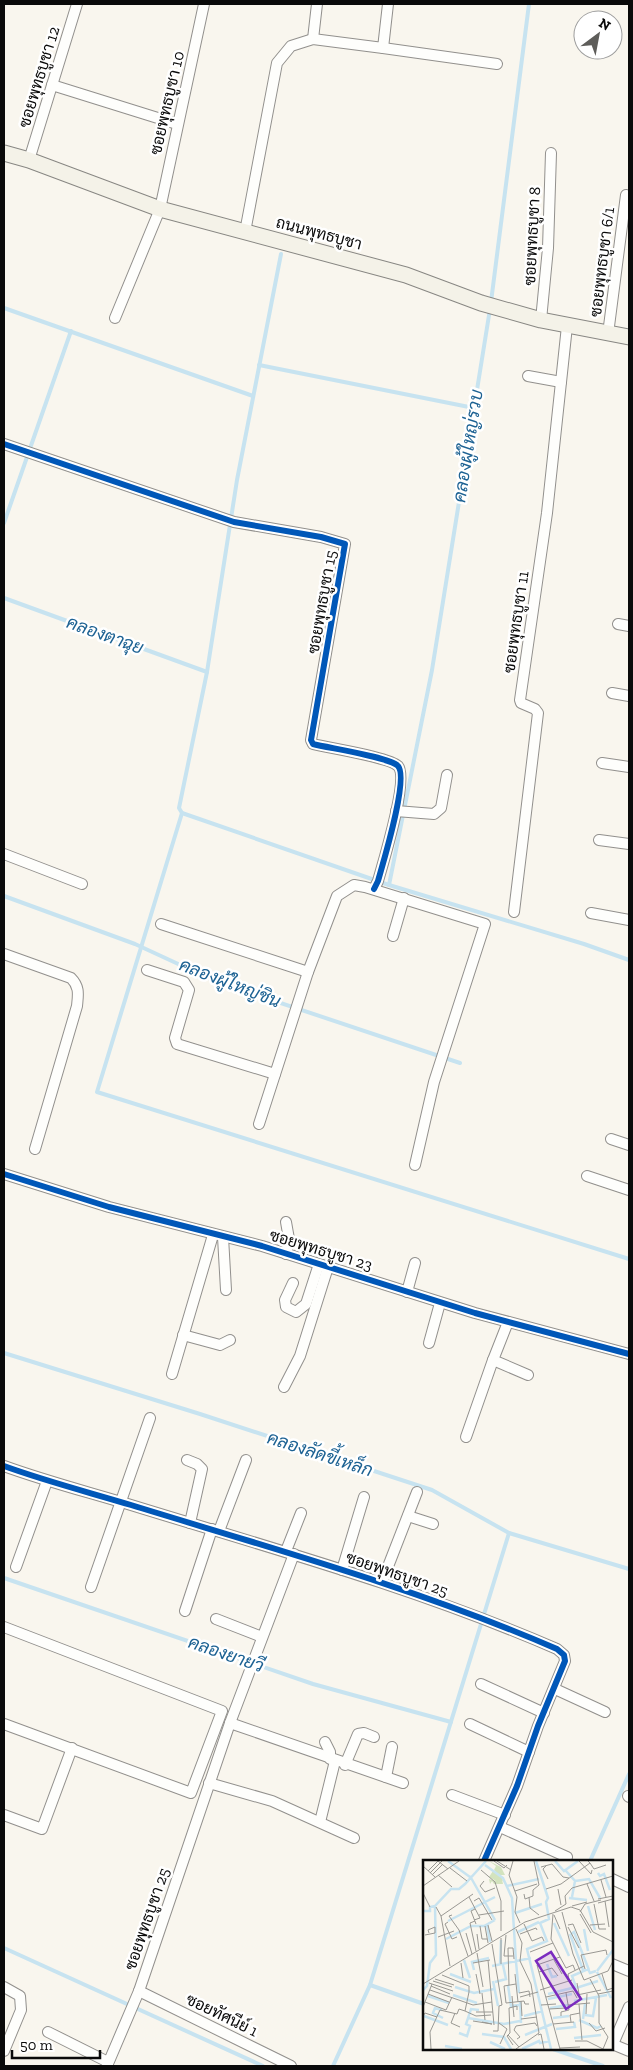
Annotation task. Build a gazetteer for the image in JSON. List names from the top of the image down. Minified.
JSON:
{"streets":{"main road":["ถนนพุทธบูชา"],"street":["ซอยพุทธบูชา 12","ซอยพุทธบูชา 10","ซอยพุทธบูชา 8","ซอยพุทธบูชา 6/1","ซอยพุทธบูชา 15","ซอยพุทธบูชา 11","ซอยพุทธบูชา 23","ซอยพุทธบูชา 25","ซอยทัศนีย์ 1"]},"crossings":[["ซอยพุทธบูชา 12","ถนนพุทธบูชา"],["ซอยพุทธบูชา 10","ถนนพุทธบูชา"],["ถนนพุทธบูชา","ซอยพุทธบูชา 8"],["ถนนพุทธบูชา","ซอยพุทธบูชา 6/1"],["ถนนพุทธบูชา","ซอยพุทธบูชา 11"],["ซอยพุทธบูชา 25","ซอยทัศนีย์ 1"]],"water":["คลองผู้ใหญ่รวบ","คลองตาฉุย","คลองผู้ใหญ่ชิน","คลองลัดขี้เหล็ก","คลองยายวี"],"scale_bar":"50 m","north":"top right"}
